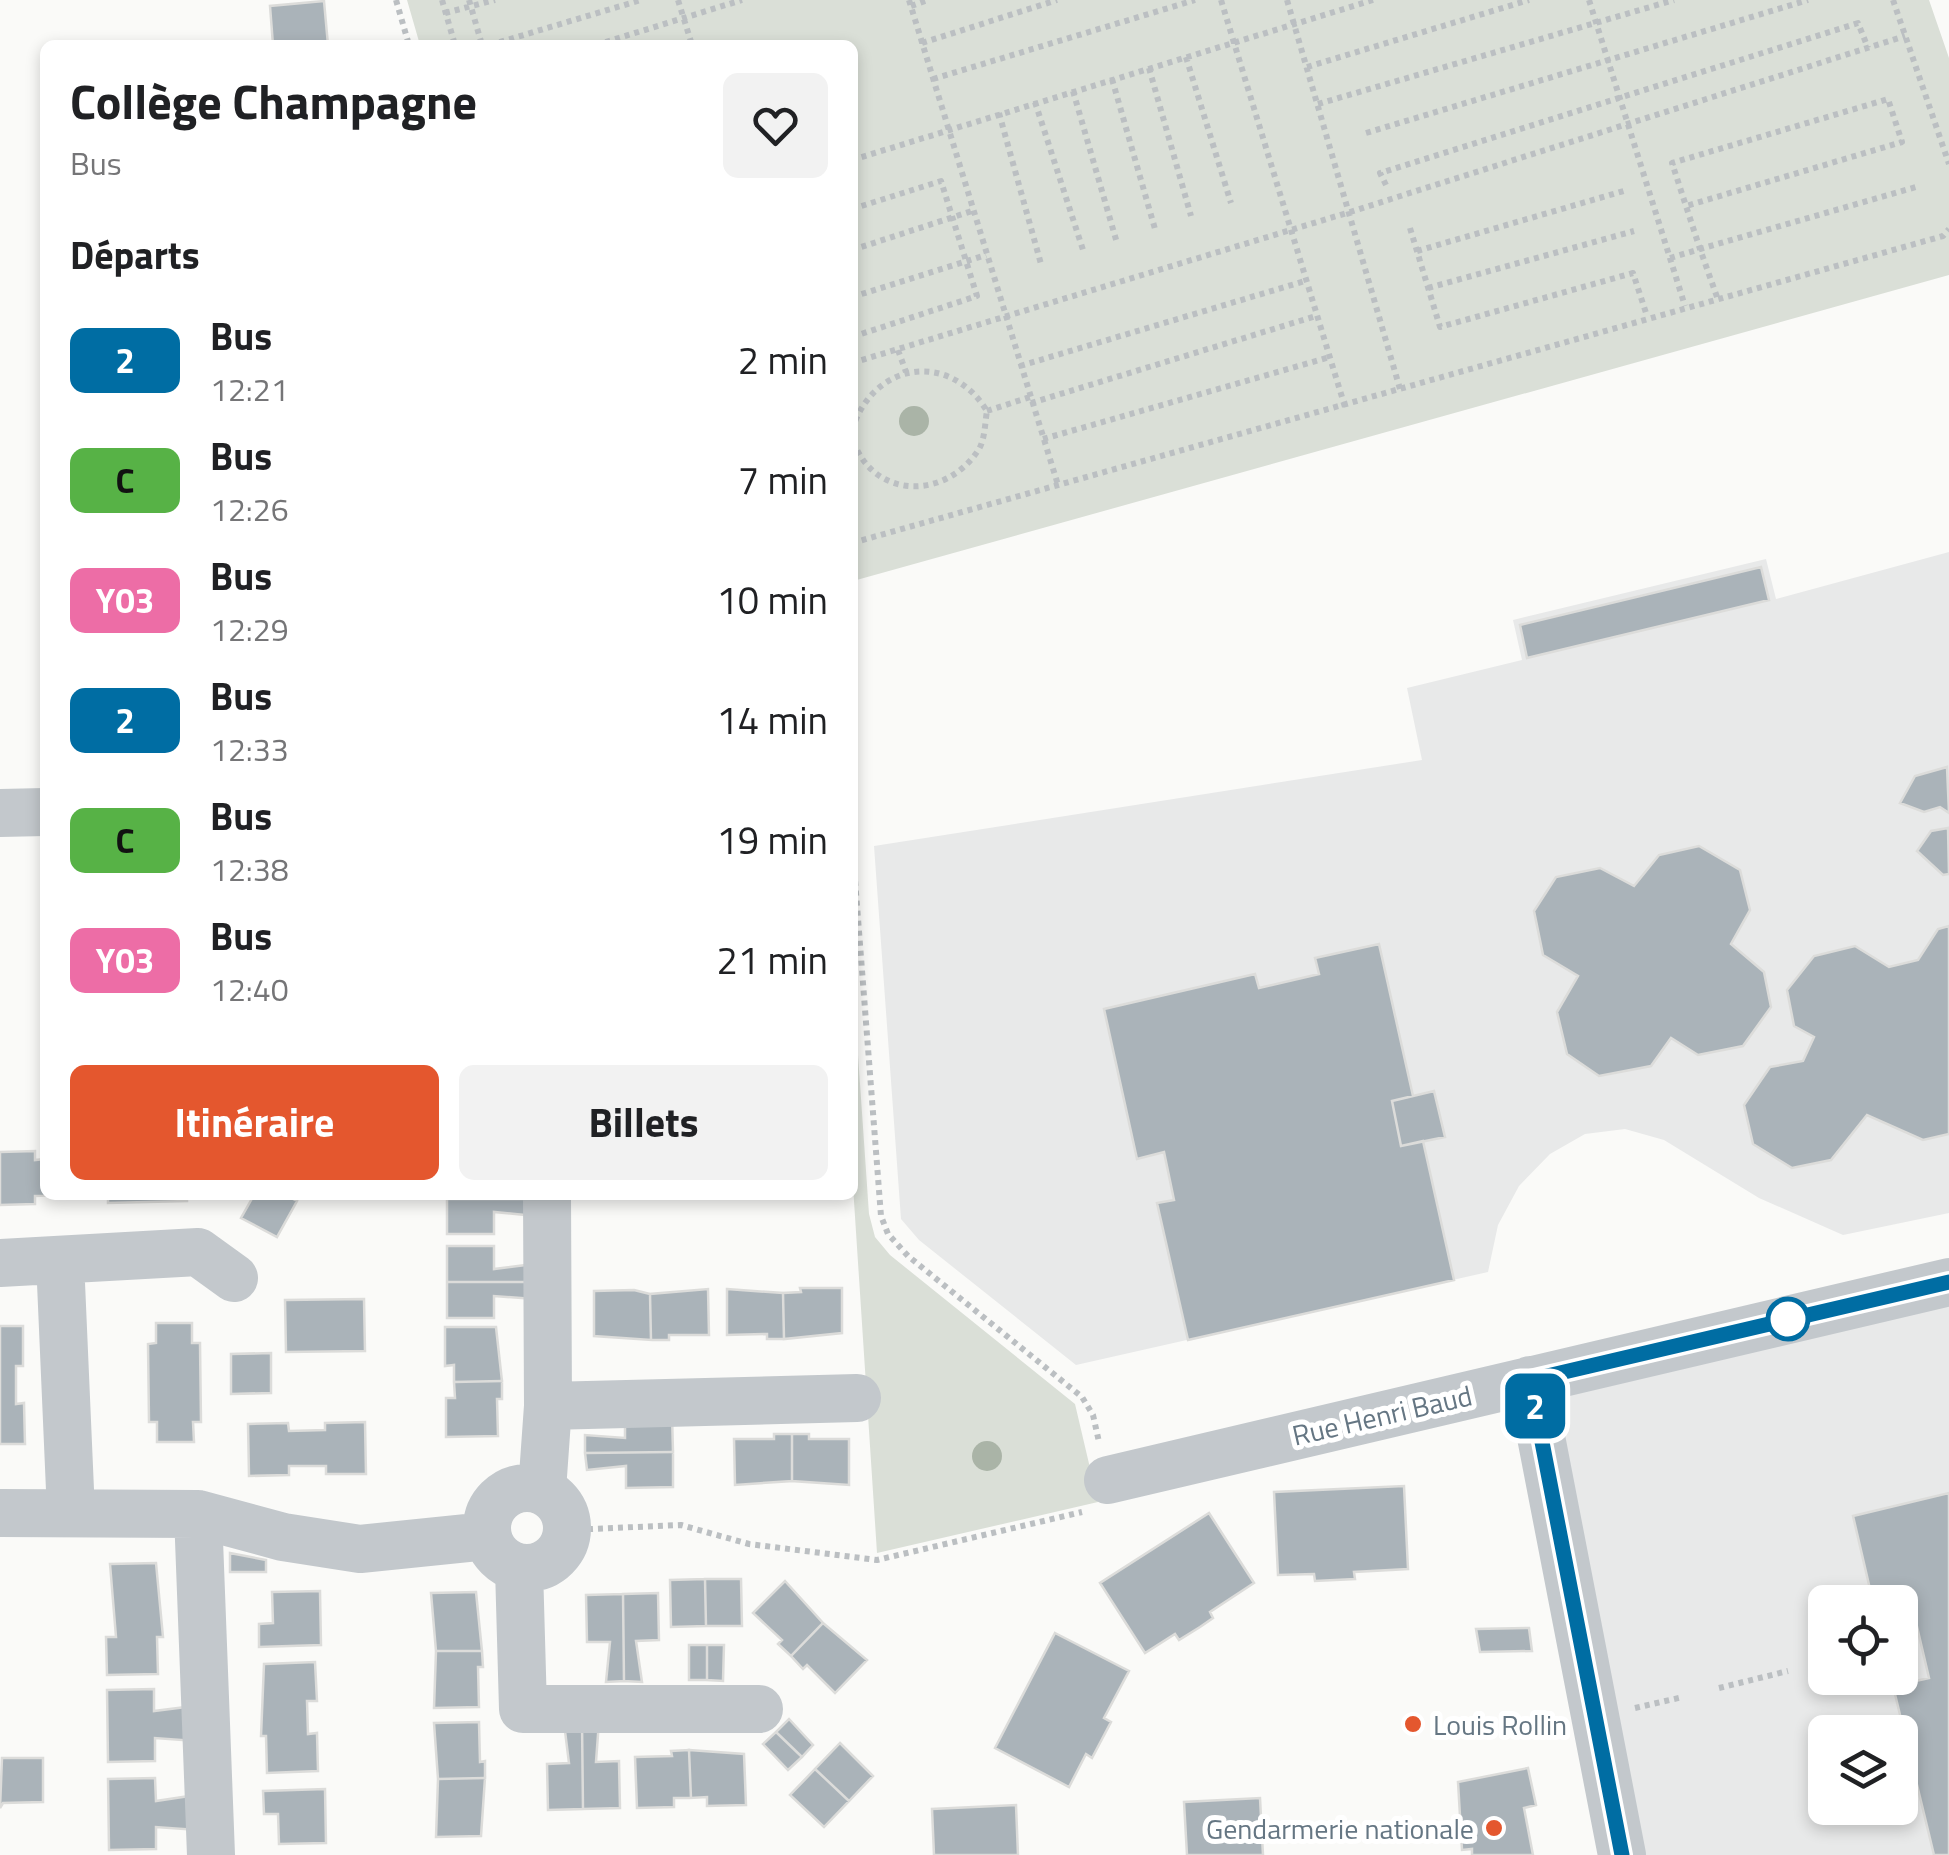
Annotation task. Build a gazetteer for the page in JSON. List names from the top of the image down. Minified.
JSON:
{"streets":{"street":["Rue Henri Baud"]},"places":["Louis Rollin","Gendarmerie nationale"],"lines":["bus line 2"],"page":{"on_map":"2","heading":[["Collège Champagne","Bus"],"Départs"],"list":[{"mark":"2","name":"Bus","note":"12:21","value":"2 min"},{"mark":"C","name":"Bus","note":"12:26","value":"7 min"},{"mark":"Y03","name":"Bus","note":"12:29","value":"10 min"},{"mark":"2","name":"Bus","note":"12:33","value":"14 min"},{"mark":"C","name":"Bus","note":"12:38","value":"19 min"},{"mark":"Y03","name":"Bus","note":"12:40","value":"21 min"}],"buttons":["Itinéraire","Billets"]}}
